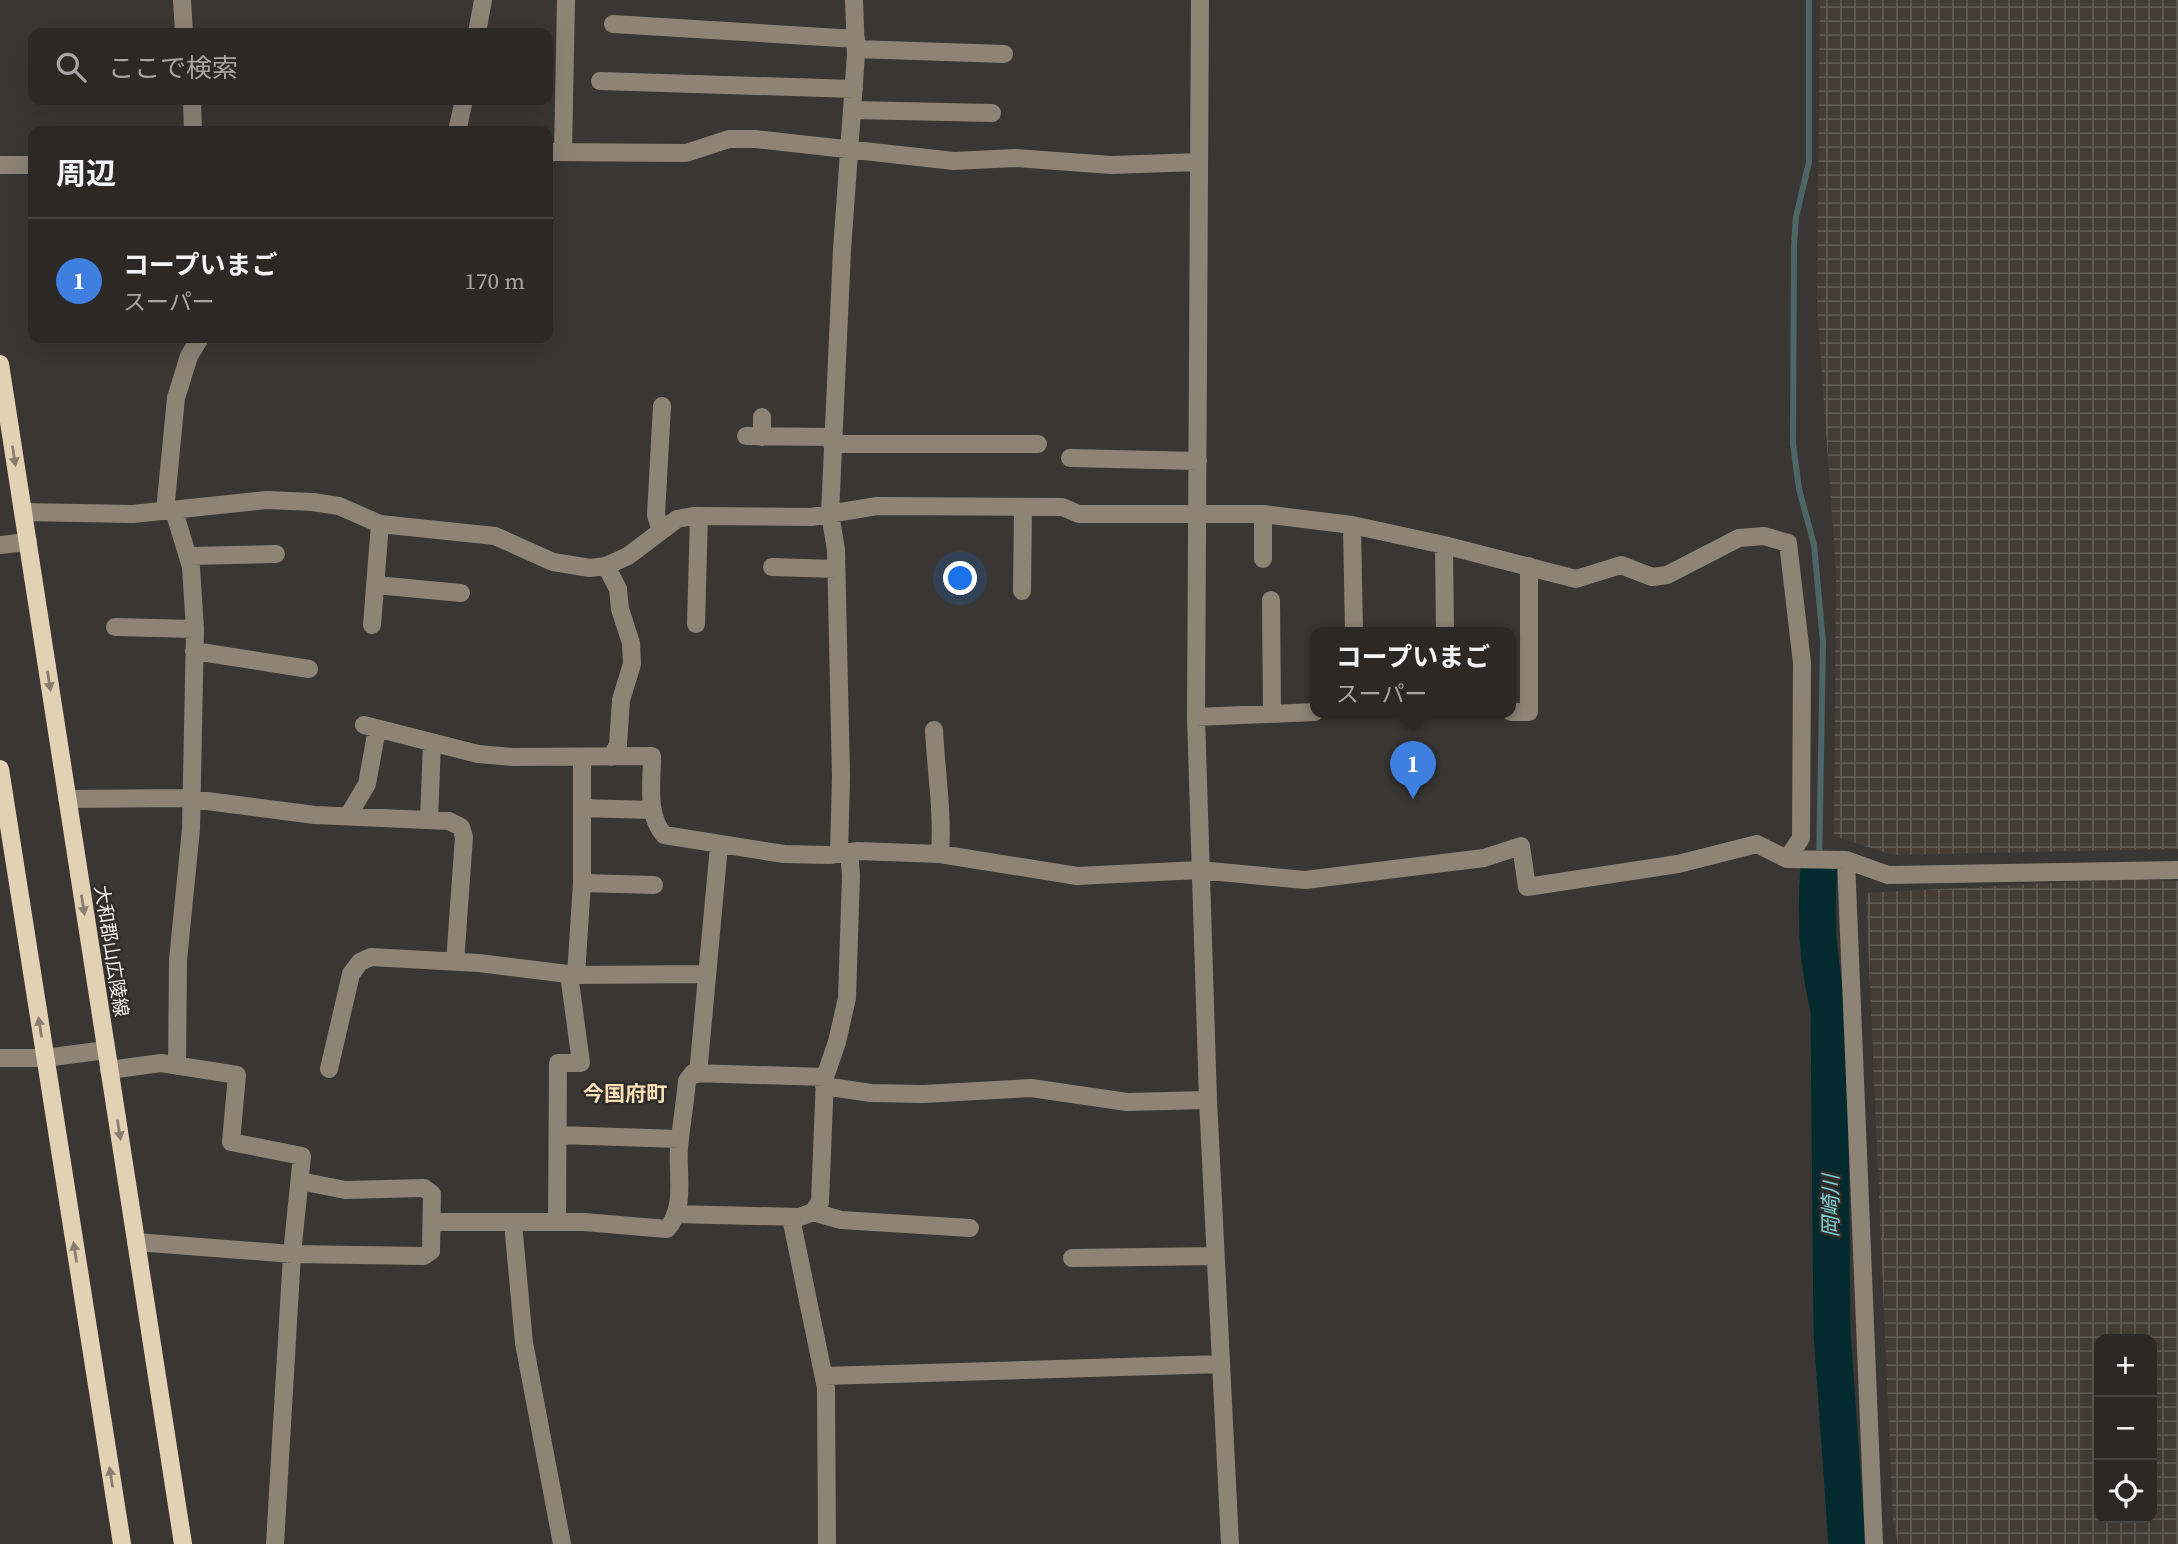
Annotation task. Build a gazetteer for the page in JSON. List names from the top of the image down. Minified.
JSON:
{"streets":{"main road":["大和郡山広陵線"]},"districts":["今国府町"],"water":["岡崎川"],"page":{"search":"ここで検索","heading":"周辺","list":[{"mark":"1","name":"コープいまご","note":"スーパー","value":"170 m"}],"popup":["コープいまご","スーパー"],"pins":"1","map_buttons":["+","−"]}}
